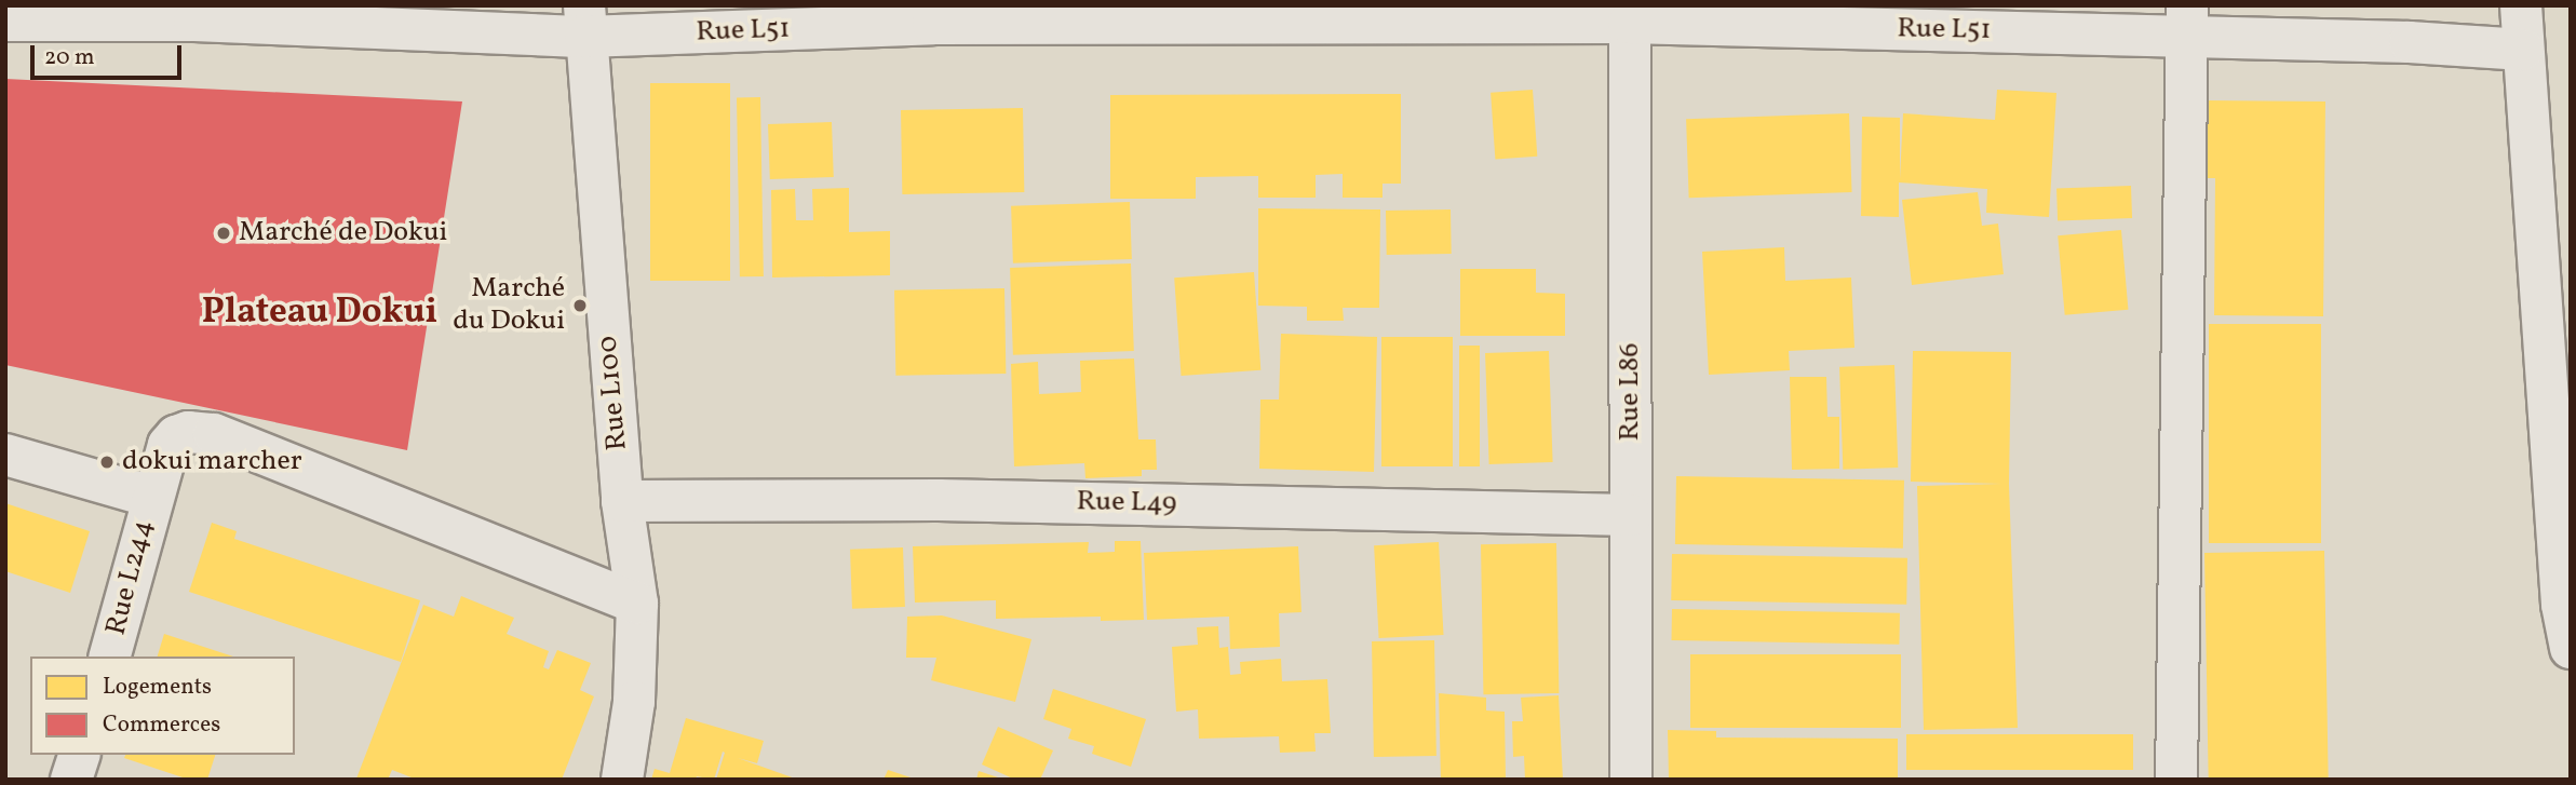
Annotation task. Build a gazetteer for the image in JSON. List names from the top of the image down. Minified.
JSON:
{"streets":{"street":["Rue L51","Rue L86","Rue L100","Rue L49","Rue L244"]},"crossings":[["Rue L51","Rue L86"],["Rue L51","Rue L100"],["Rue L86","Rue L49"],["Rue L100","Rue L49"],["Rue L100","Rue L244"]],"districts":["Plateau Dokui"],"places":["Marché de Dokui","Marché du Dokui","dokui marcher"],"legend":["Logements","Commerces"],"scale_bar":"20 m"}
